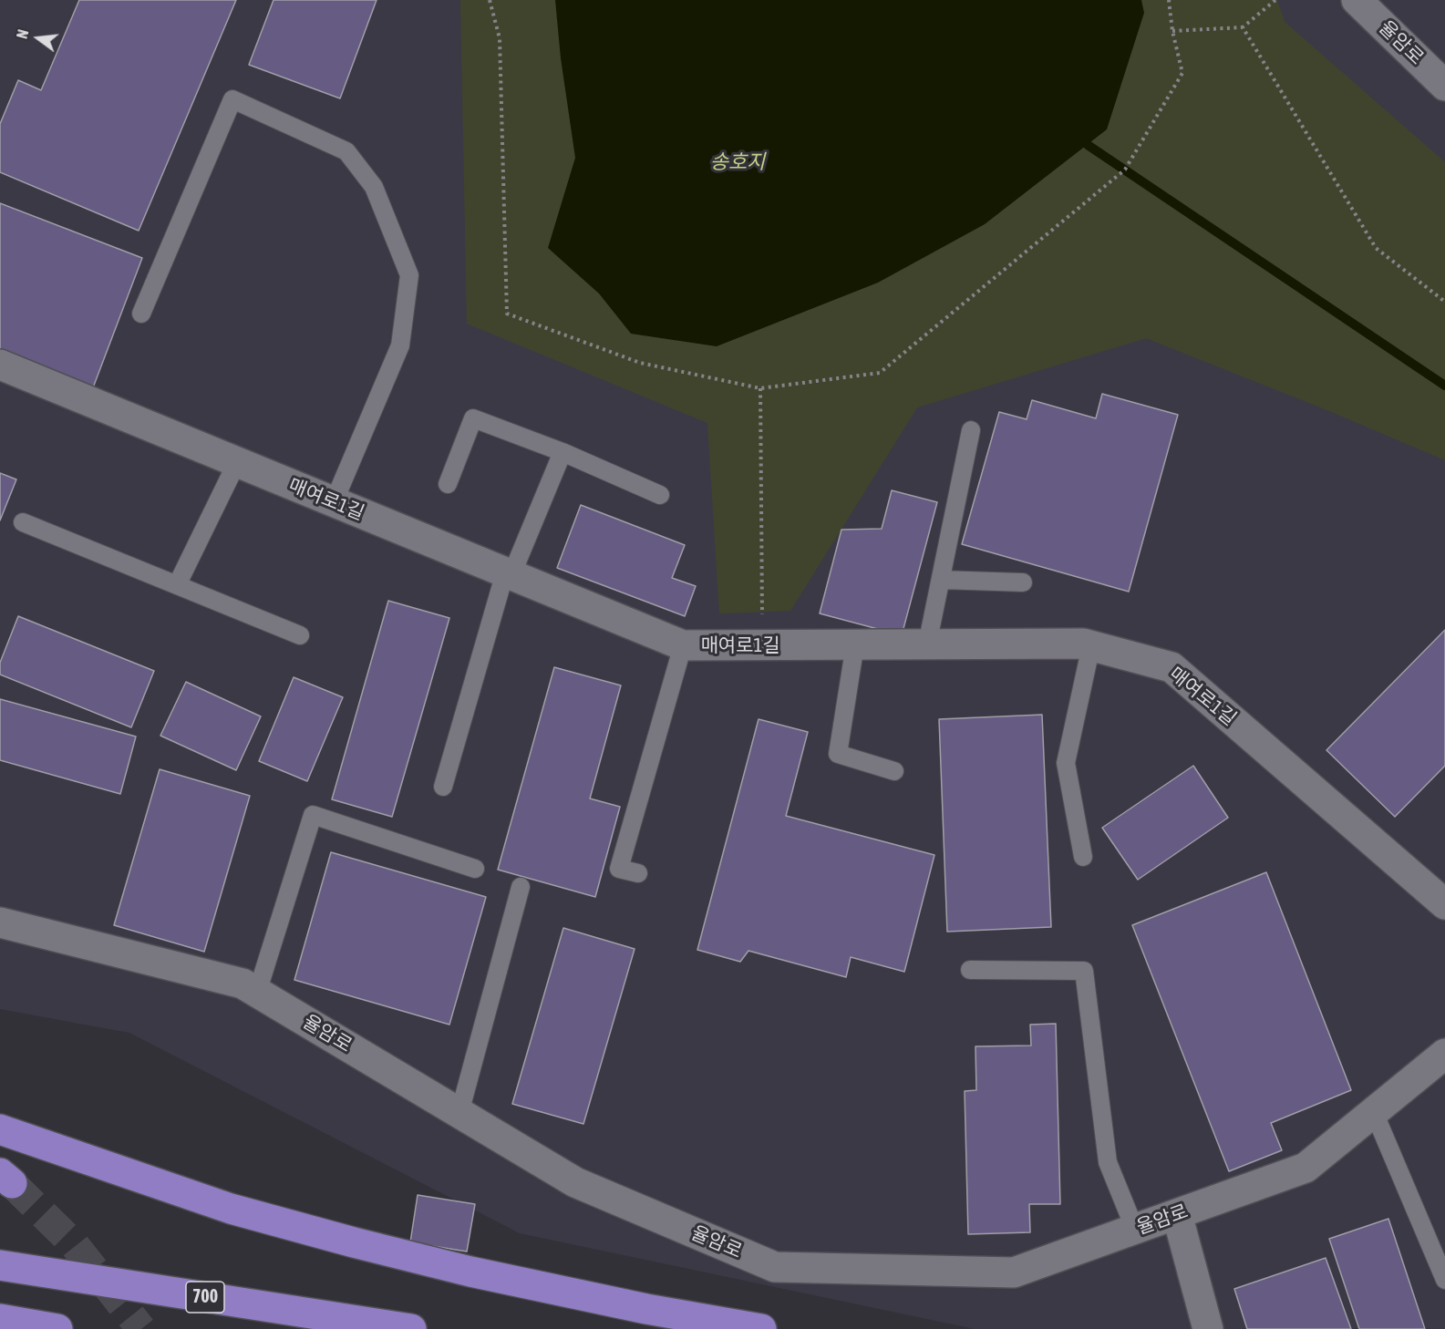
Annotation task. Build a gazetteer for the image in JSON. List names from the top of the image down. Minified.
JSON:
{"streets":{"highway":["700"],"street":["율암로","매여로1길"]},"water":["송호지"],"north":"left"}
